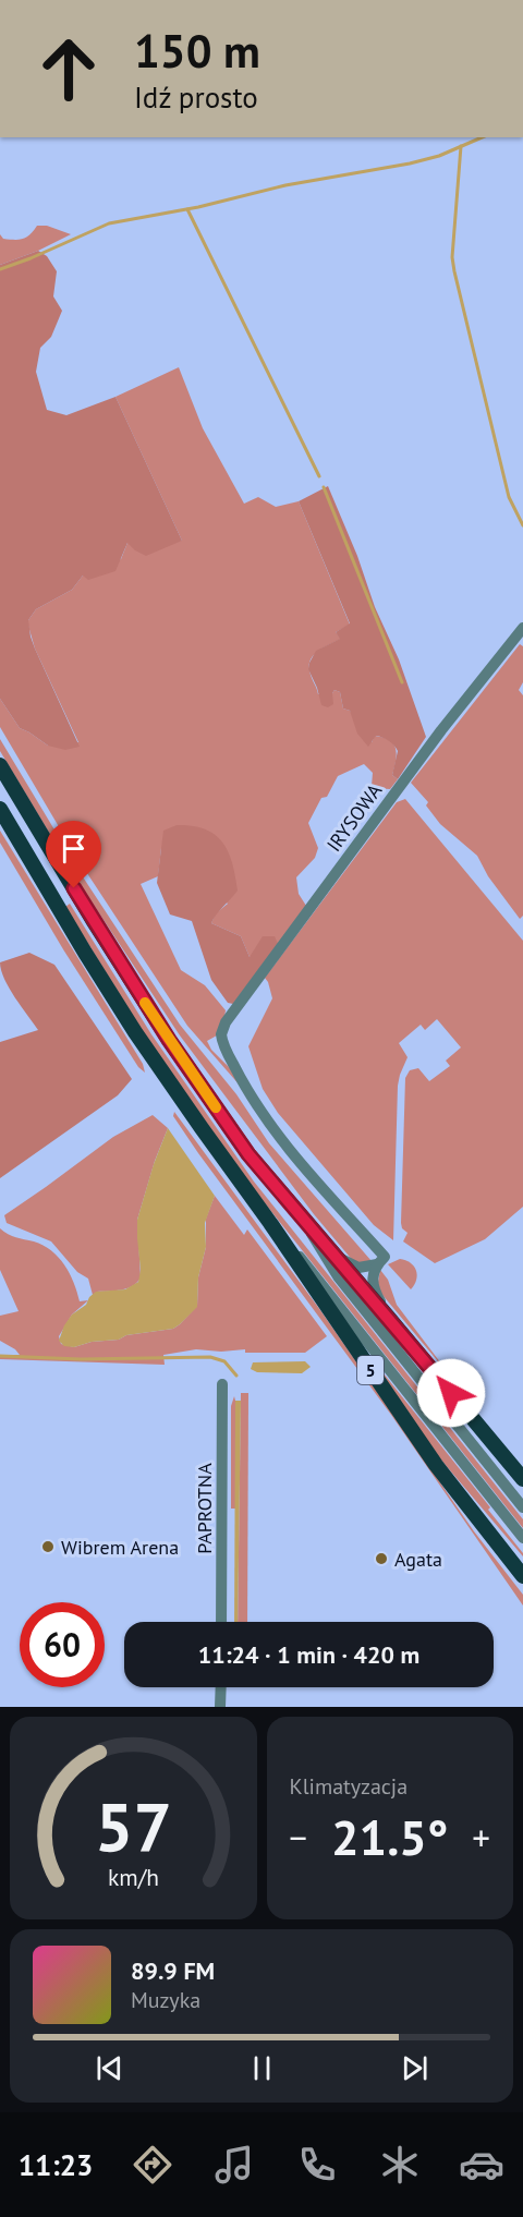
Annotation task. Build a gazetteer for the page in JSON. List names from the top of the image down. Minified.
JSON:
{"streets":{"main road":["5"],"street":["IRYSOWA","PAPROTNA"]},"places":["Wibrem Arena","Agata"],"page":{"turn":["150 m","Idź prosto"],"limit":"60","trip":"11:24 · 1 min · 420 m","tile":"Klimatyzacja","heat":["−","21.5°","+"],"song":["89.9 FM","Muzyka"],"tabs":"11:23","gauge":["57","km/h"]}}
